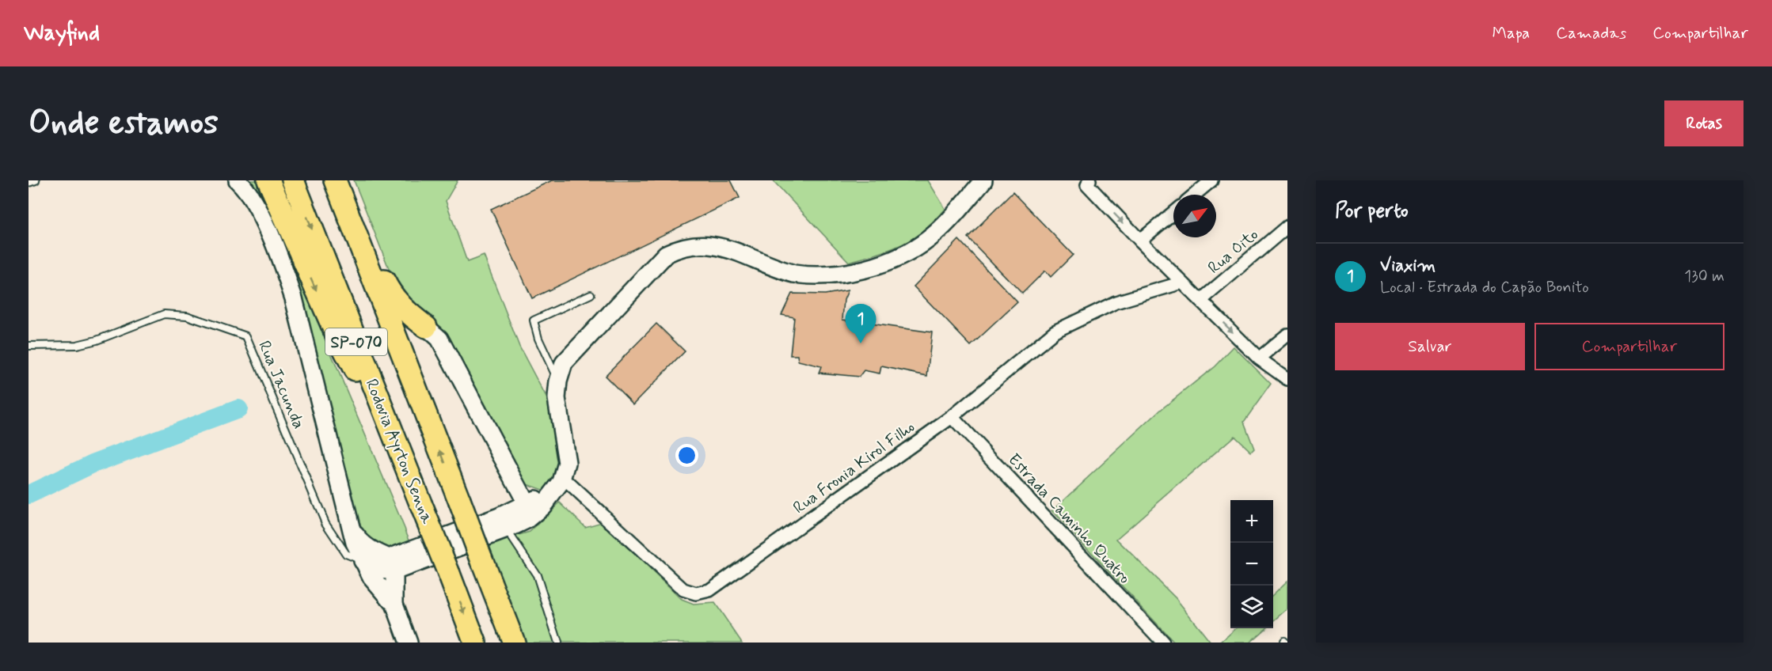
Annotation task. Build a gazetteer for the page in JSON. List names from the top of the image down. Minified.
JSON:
{"streets":{"highway":["SP-070","Rodovia Ayrton Senna"],"street":["Rua Oito","Rua Fronia Kirol Filho","Estrada Caminho Quatro"],"lane":["Rua Jacunda"]},"crossings":[["Rua Fronia Kirol Filho","Estrada Caminho Quatro"]],"north":"top right","page":{"header":"Wayfind","nav":["Mapa","Camadas","Compartilhar"],"buttons":["Rotas",["Salvar","Compartilhar"]],"title":"Onde estamos","heading":"Por perto","list":[{"mark":"1","name":"Viaxim","note":"Local · Estrada do Capão Bonito","value":"130 m"}],"pins":"1","map_buttons":["+","−"]}}
